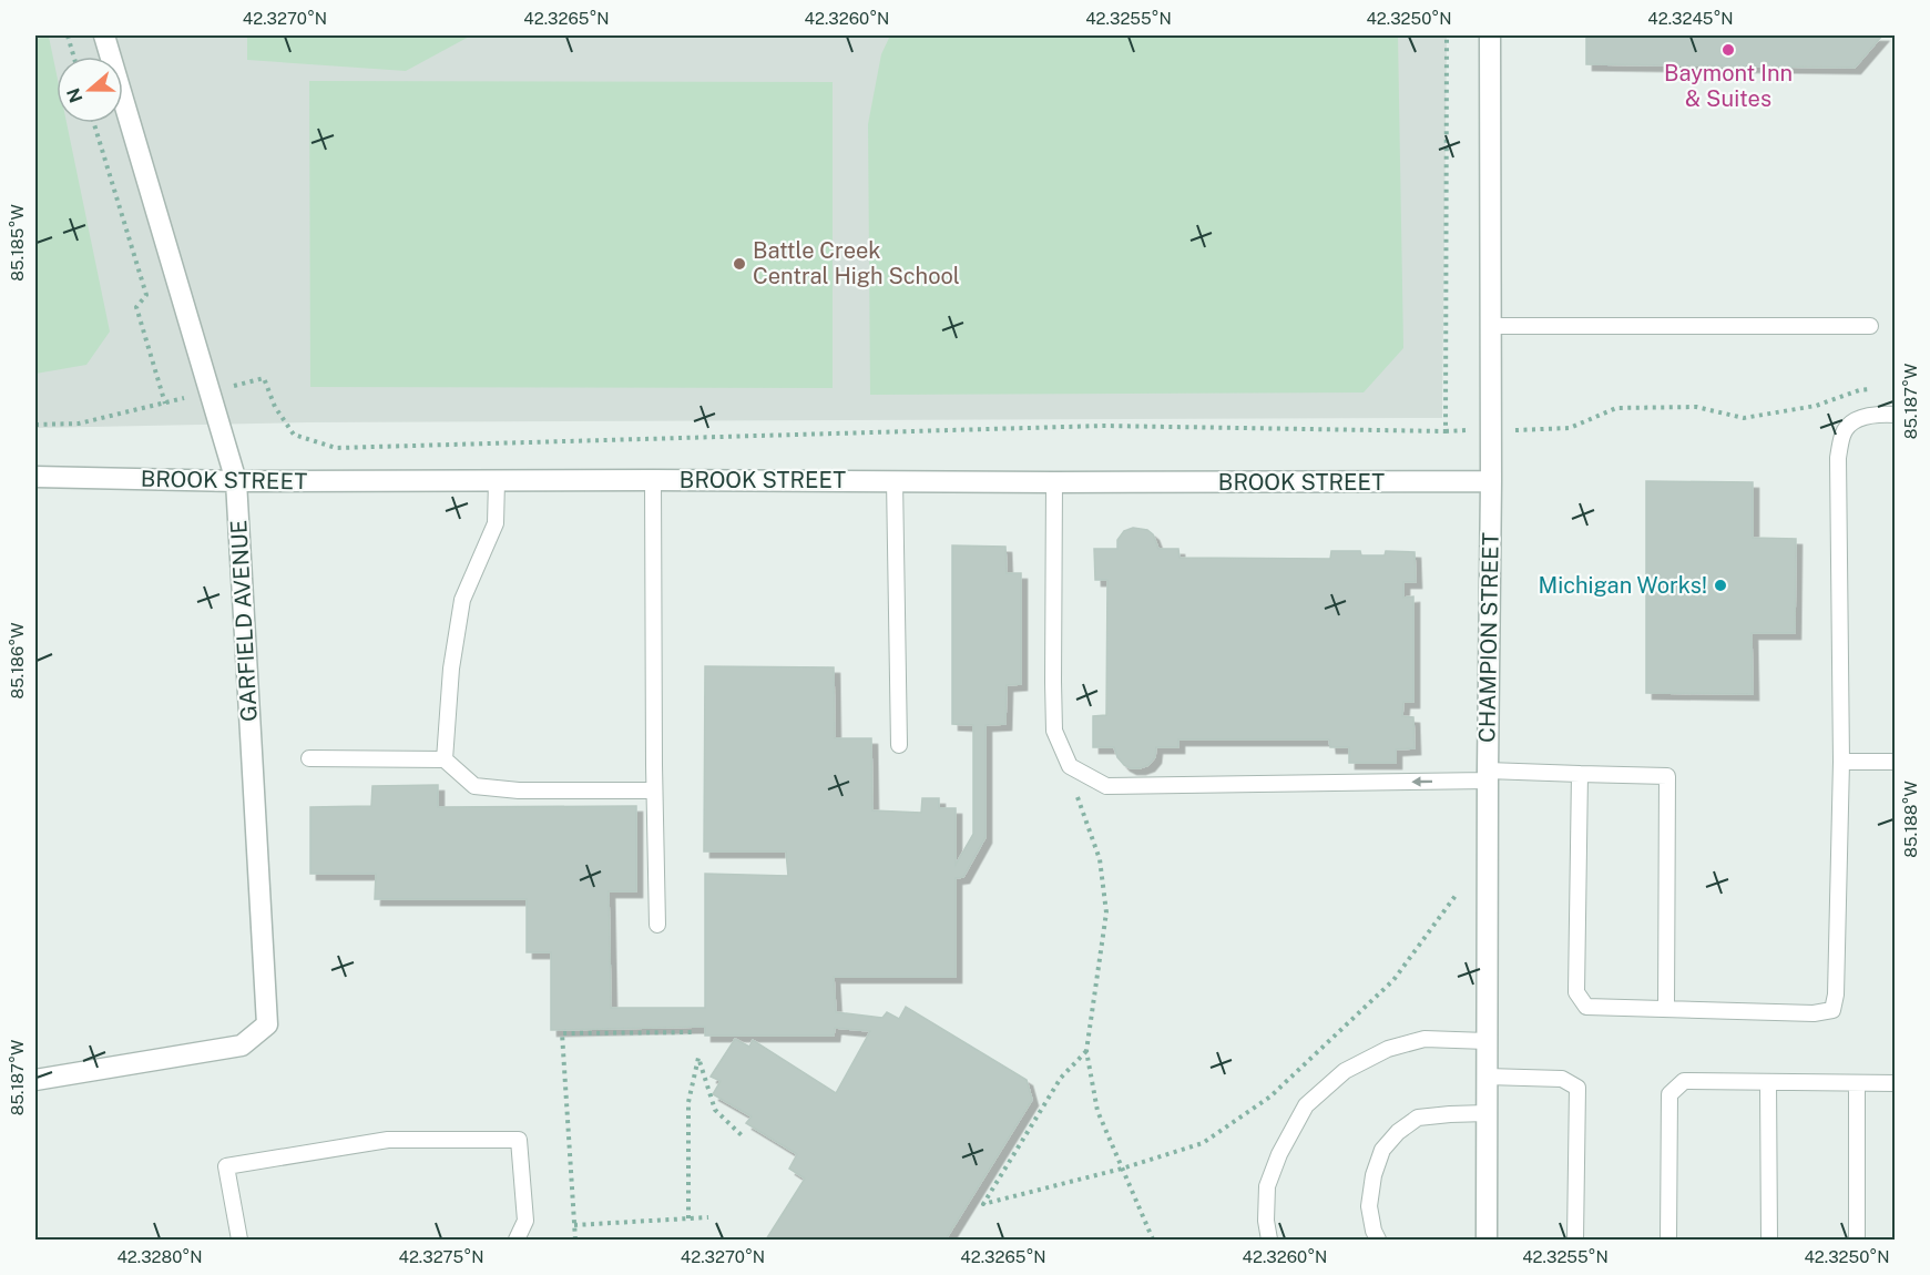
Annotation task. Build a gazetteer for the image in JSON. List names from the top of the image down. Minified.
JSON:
{"streets":{"street":["BROOK STREET","GARFIELD AVENUE","CHAMPION STREET"]},"crossings":[["BROOK STREET","GARFIELD AVENUE"],["BROOK STREET","CHAMPION STREET"]],"places":["Baymont Inn & Suites","Battle Creek Central High School","Michigan Works!"],"north":"left","coordinates":["42.3270°N","42.3265°N","42.3260°N","42.3255°N","42.3250°N","42.3245°N","85.185°W","85.187°W","85.186°W","85.188°W","42.3280°N","42.3275°N"]}
